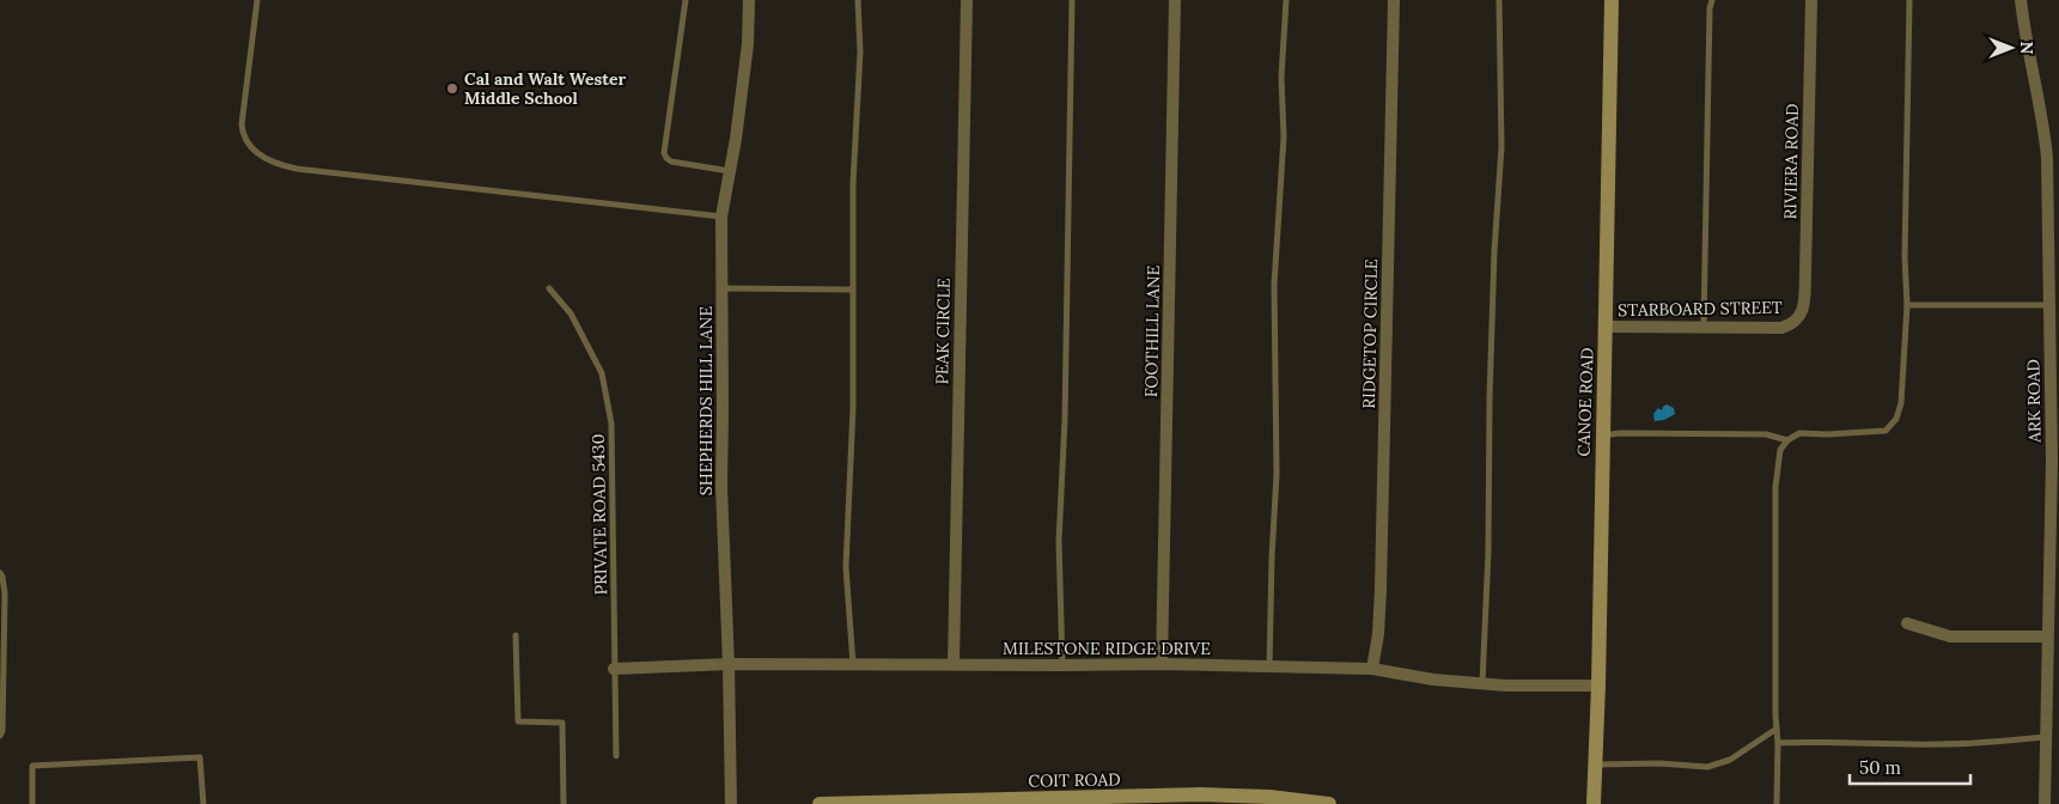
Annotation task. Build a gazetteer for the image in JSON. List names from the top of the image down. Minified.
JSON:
{"streets":{"street":["RIVIERA ROAD","STARBOARD STREET","PEAK CIRCLE","FOOTHILL LANE","RIDGETOP CIRCLE","SHEPHERDS HILL LANE","ARK ROAD","CANOE ROAD","MILESTONE RIDGE DRIVE","COIT ROAD"],"lane":["PRIVATE ROAD 5430"]},"crossings":[["RIVIERA ROAD","STARBOARD STREET"],["STARBOARD STREET","CANOE ROAD"],["PEAK CIRCLE","MILESTONE RIDGE DRIVE"],["FOOTHILL LANE","MILESTONE RIDGE DRIVE"],["RIDGETOP CIRCLE","MILESTONE RIDGE DRIVE"],["SHEPHERDS HILL LANE","MILESTONE RIDGE DRIVE"],["CANOE ROAD","MILESTONE RIDGE DRIVE"],["PRIVATE ROAD 5430","MILESTONE RIDGE DRIVE"]],"places":["Cal and Walt Wester Middle School"],"scale_bar":"50 m","north":"right"}
